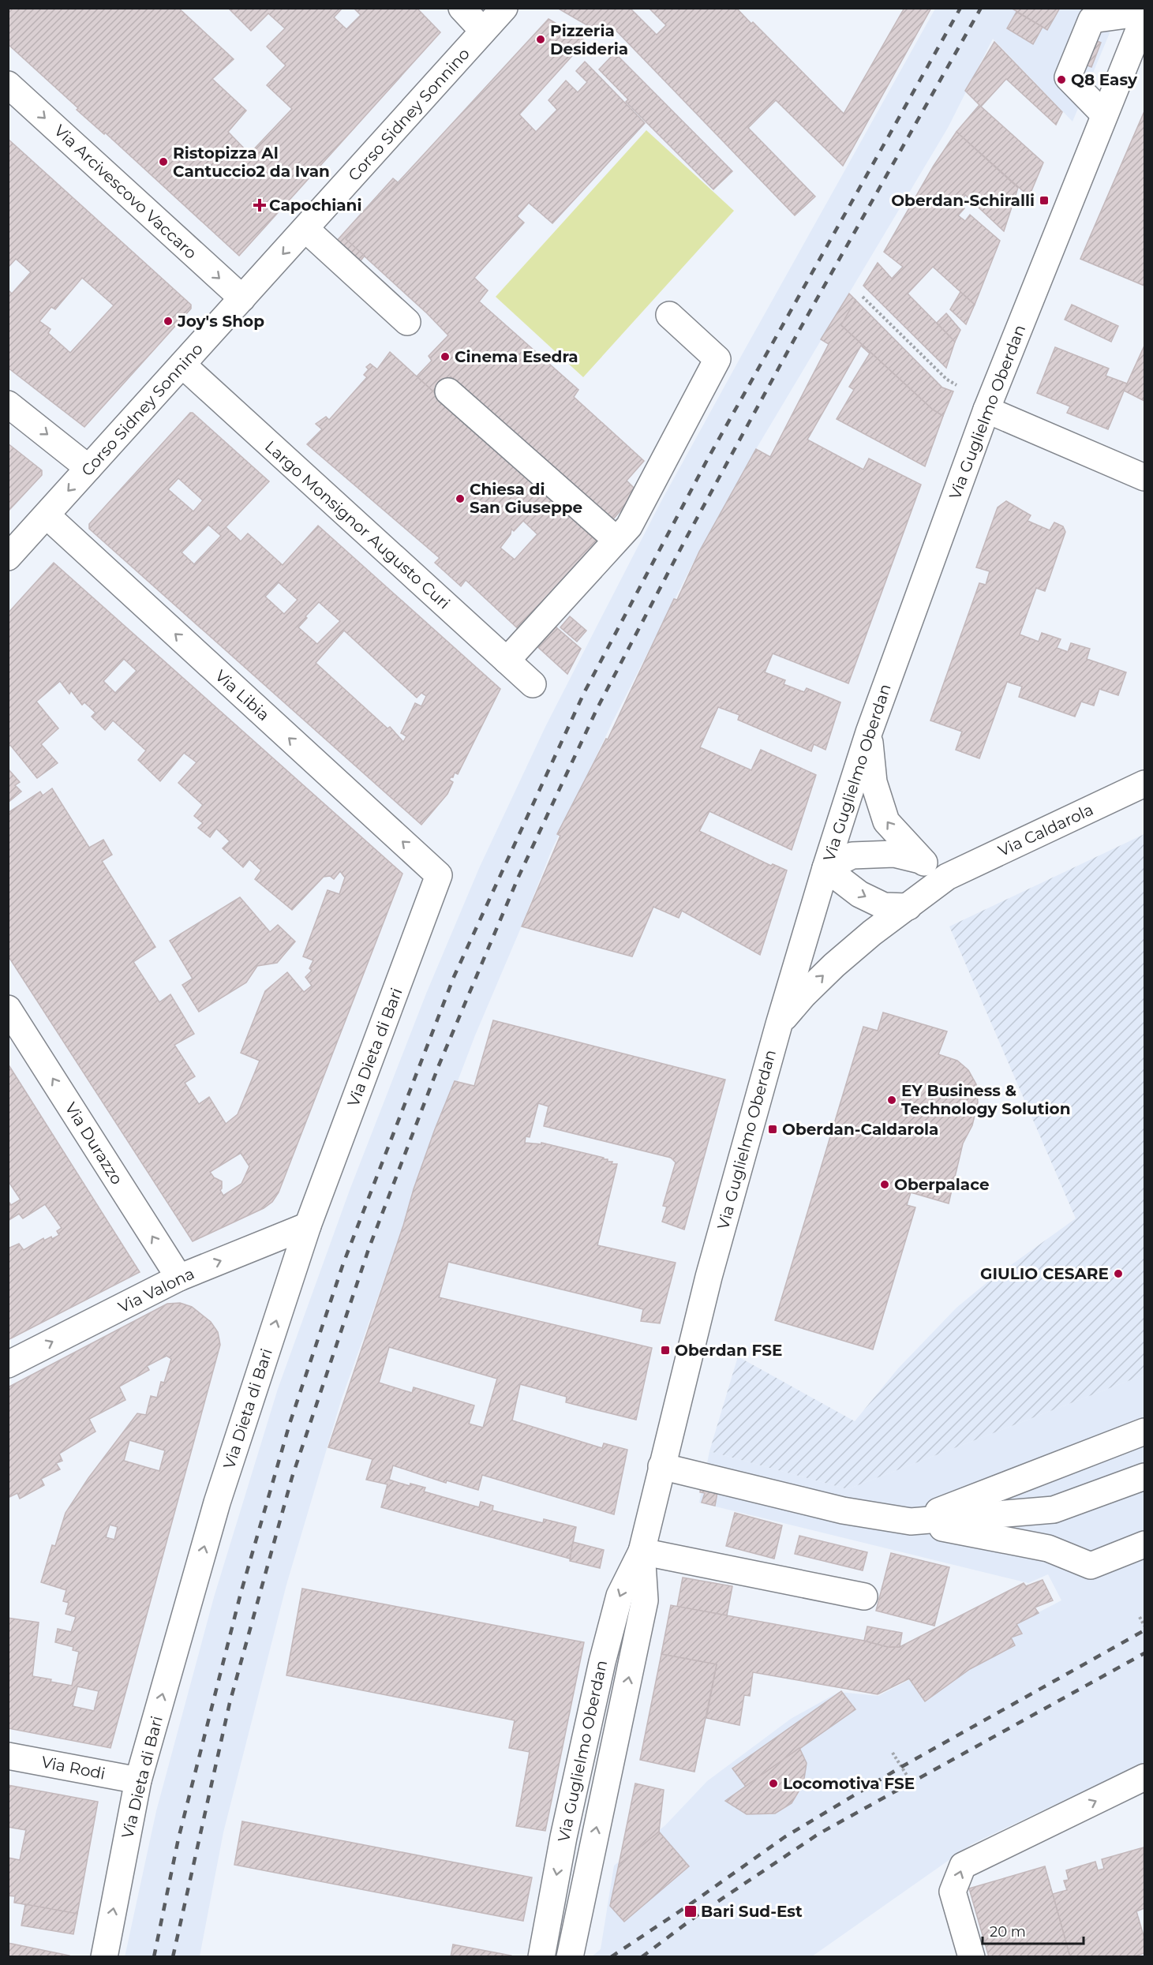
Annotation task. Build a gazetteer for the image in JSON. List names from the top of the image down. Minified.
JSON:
{"streets":{"street":["Corso Sidney Sonnino","Via Arcivescovo Vaccaro","Via Guglielmo Oberdan","Largo Monsignor Augusto Curi","Via Libia","Via Caldarola","Via Dieta di Bari","Via Durazzo","Via Valona","Via Rodi"]},"crossings":[["Corso Sidney Sonnino","Via Arcivescovo Vaccaro"],["Corso Sidney Sonnino","Largo Monsignor Augusto Curi"],["Corso Sidney Sonnino","Via Libia"],["Via Guglielmo Oberdan","Via Caldarola"],["Via Libia","Via Dieta di Bari"],["Via Dieta di Bari","Via Valona"],["Via Dieta di Bari","Via Rodi"],["Via Durazzo","Via Valona"]],"one_way":["Via Arcivescovo Vaccaro","Via Libia","Via Caldarola","Via Dieta di Bari","Via Durazzo","Via Valona"],"places":{"other":["Pizzeria Desideria","Q8 Easy","Ristopizza Al Cantuccio2 da Ivan","Joy's Shop","Cinema Esedra","Chiesa di San Giuseppe","EY Business & Technology Solution","Oberpalace","GIULIO CESARE","Locomotiva FSE"],"transit":["Oberdan-Schiralli","Oberdan-Caldarola","Oberdan FSE","Bari Sud-Est"],"health":["Capochiani"]},"scale_bar":"20 m"}
